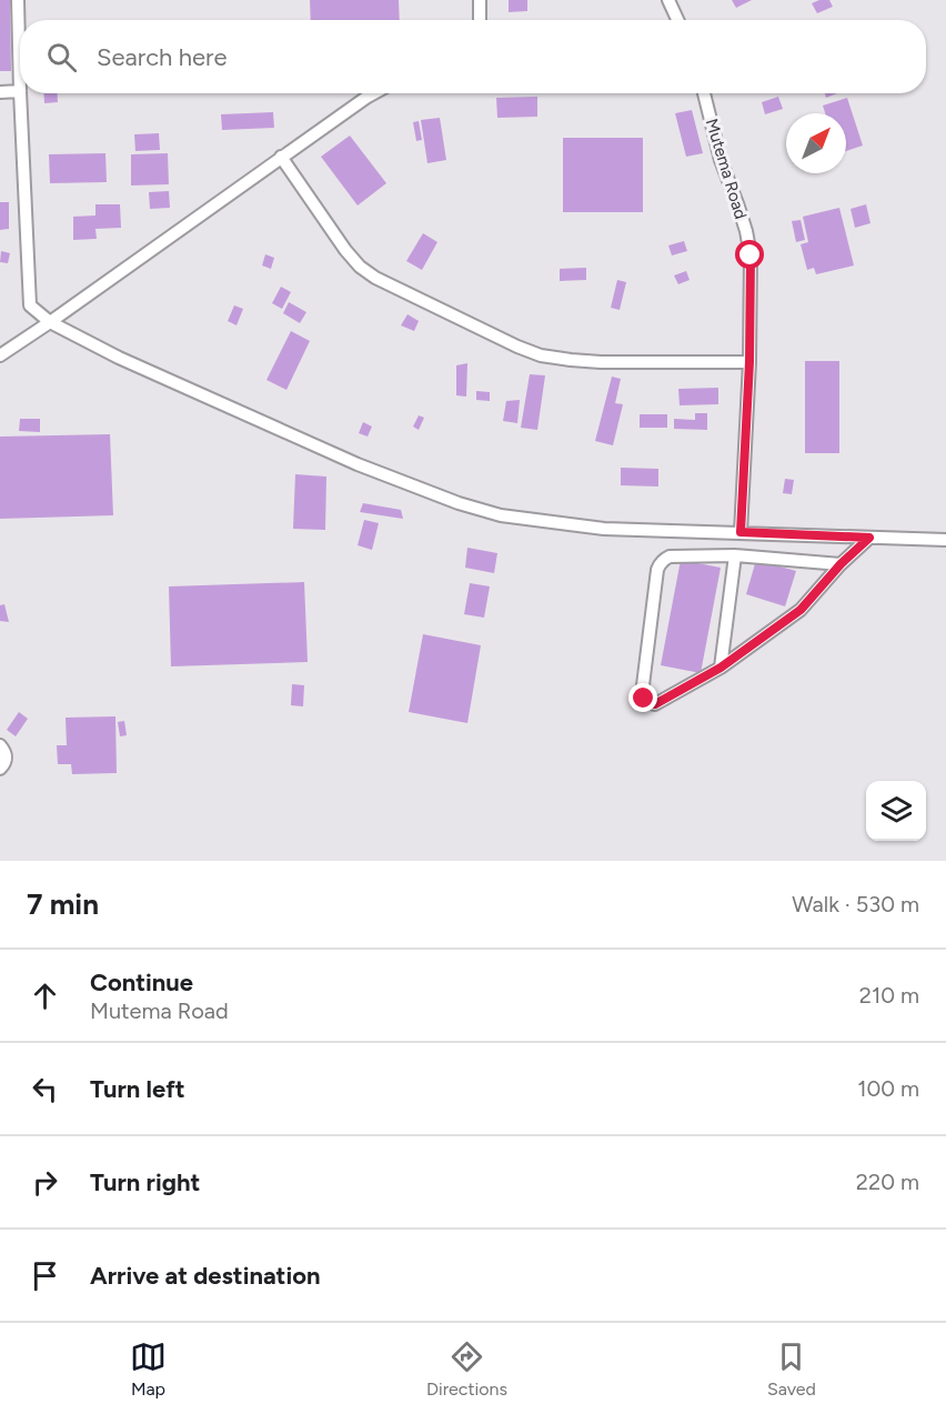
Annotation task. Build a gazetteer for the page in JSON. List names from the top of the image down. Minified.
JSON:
{"streets":{"street":["Mutema Road"]},"north":"top right","page":{"search":"Search here","heading":["7 min","Walk · 530 m"],"list":[["Continue","Mutema Road","210 m"],["Turn left","100 m"],["Turn right","220 m"],"Arrive at destination"],"nav":["Map","Directions","Saved"]}}
